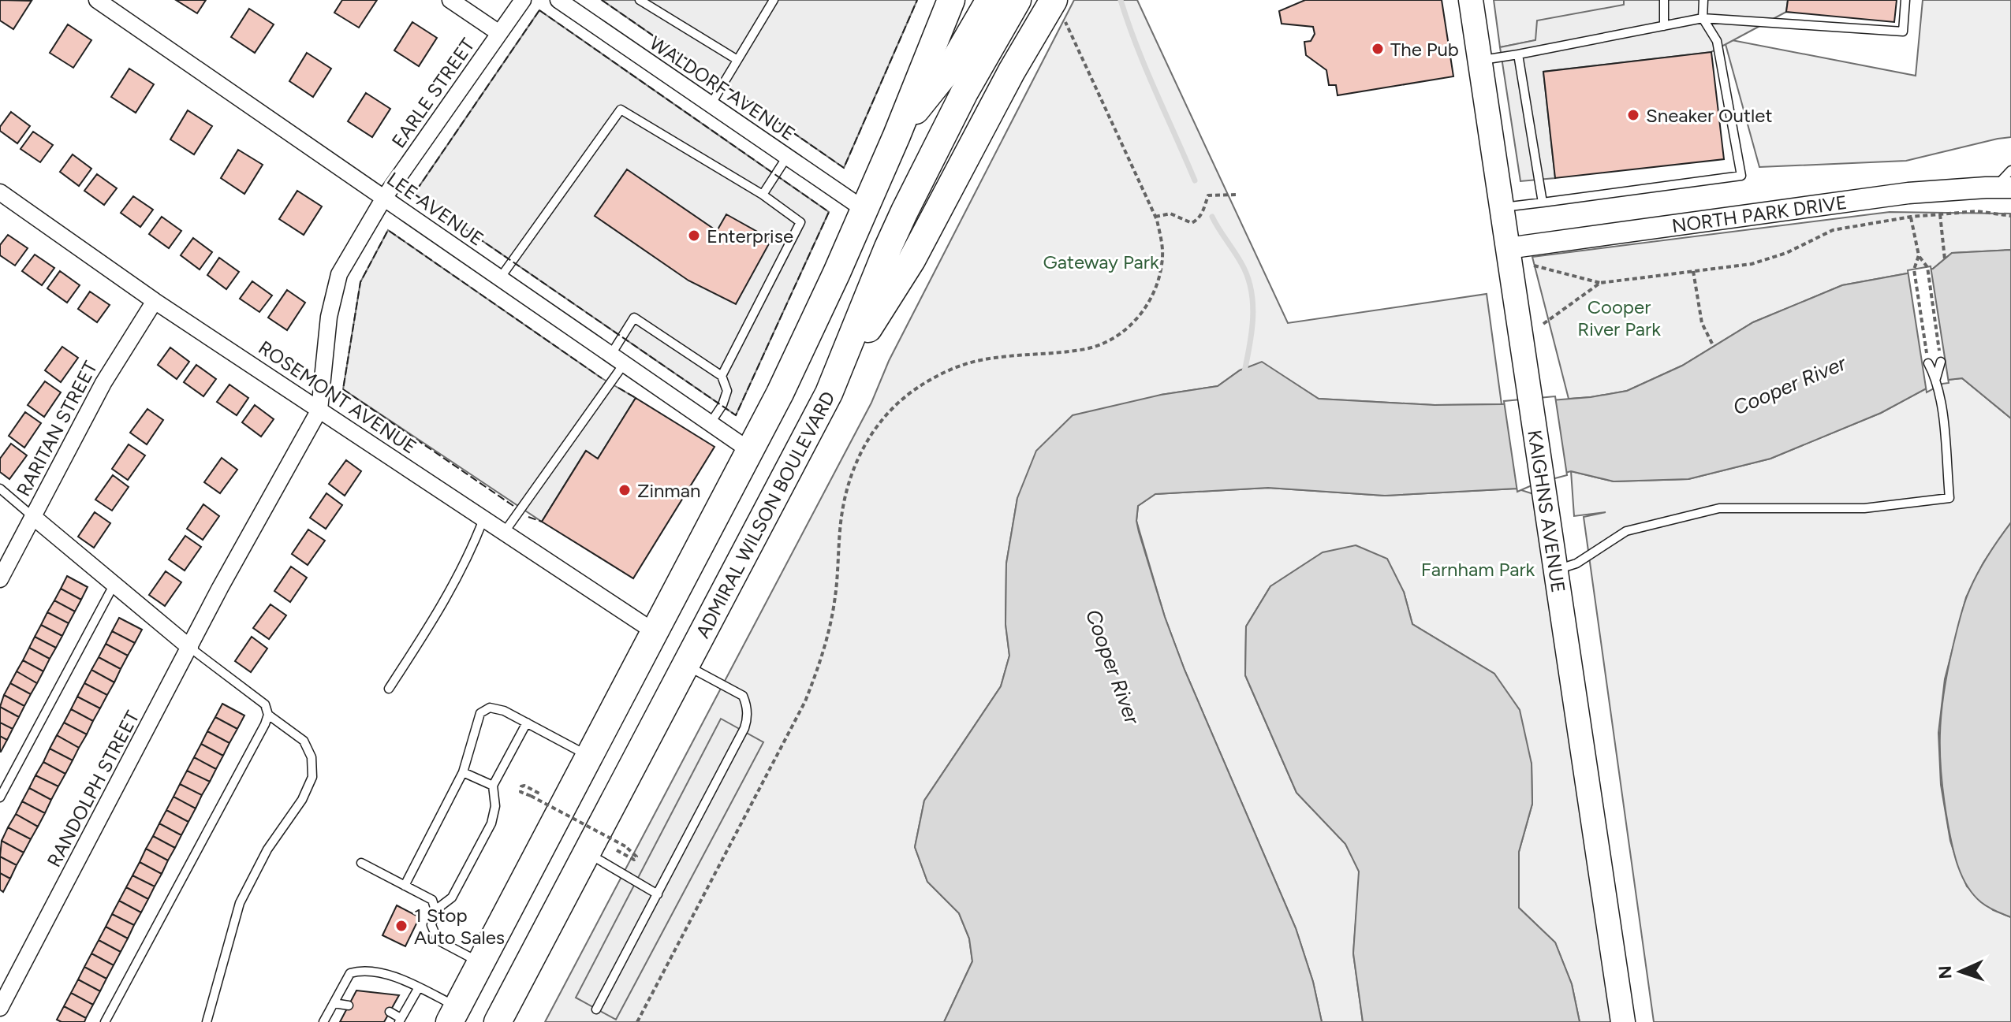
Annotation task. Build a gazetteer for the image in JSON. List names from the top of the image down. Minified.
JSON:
{"streets":{"highway":["ADMIRAL WILSON BOULEVARD"],"main road":["KAIGHNS AVENUE"],"street":["WALDORF AVENUE","EARLE STREET","LEE AVENUE","NORTH PARK DRIVE","ROSEMONT AVENUE","RARITAN STREET","RANDOLPH STREET"]},"crossings":[["EARLE STREET","LEE AVENUE"],["EARLE STREET","ROSEMONT AVENUE"],["EARLE STREET","RANDOLPH STREET"],["NORTH PARK DRIVE","KAIGHNS AVENUE"],["ROSEMONT AVENUE","RARITAN STREET"]],"water":["Cooper River"],"parks":["Gateway Park","Cooper River Park","Farnham Park"],"places":["The Pub","Sneaker Outlet","Enterprise","Zinman","1 Stop Auto Sales"],"north":"left"}
